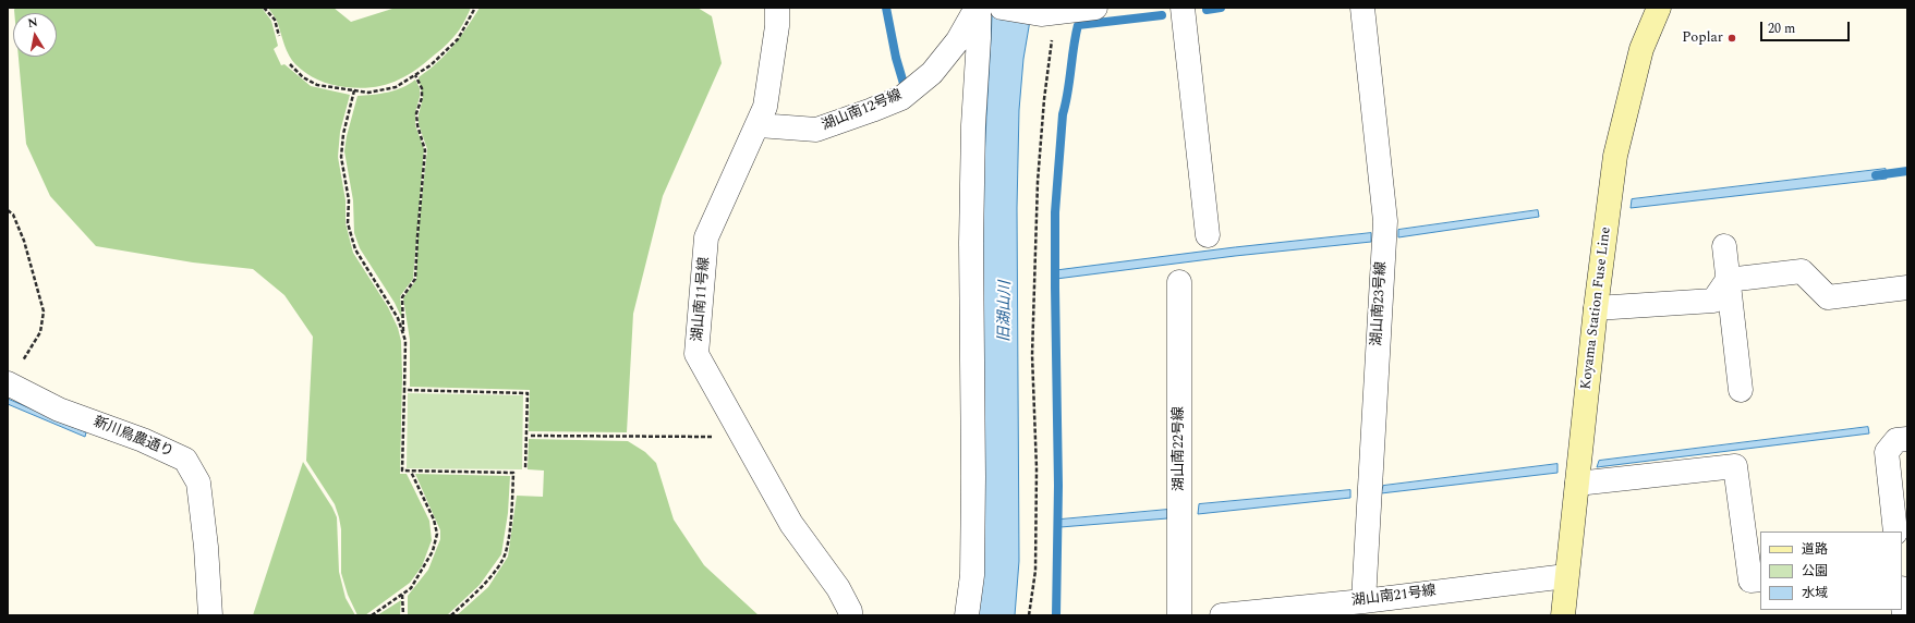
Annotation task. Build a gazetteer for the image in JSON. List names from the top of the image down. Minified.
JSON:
{"streets":{"main road":["Koyama Station Fuse Line"],"street":["湖山南12号線","湖山南11号線","湖山南23号線","新川鳥農通り","湖山南22号線","湖山南21号線"]},"crossings":[["湖山南12号線","湖山南11号線"],["湖山南23号線","湖山南21号線"],["Koyama Station Fuse Line","湖山南21号線"]],"water":["旧湖山川"],"places":["Poplar"],"legend":["道路","公園","水域"],"scale_bar":"20 m","north":"top"}
